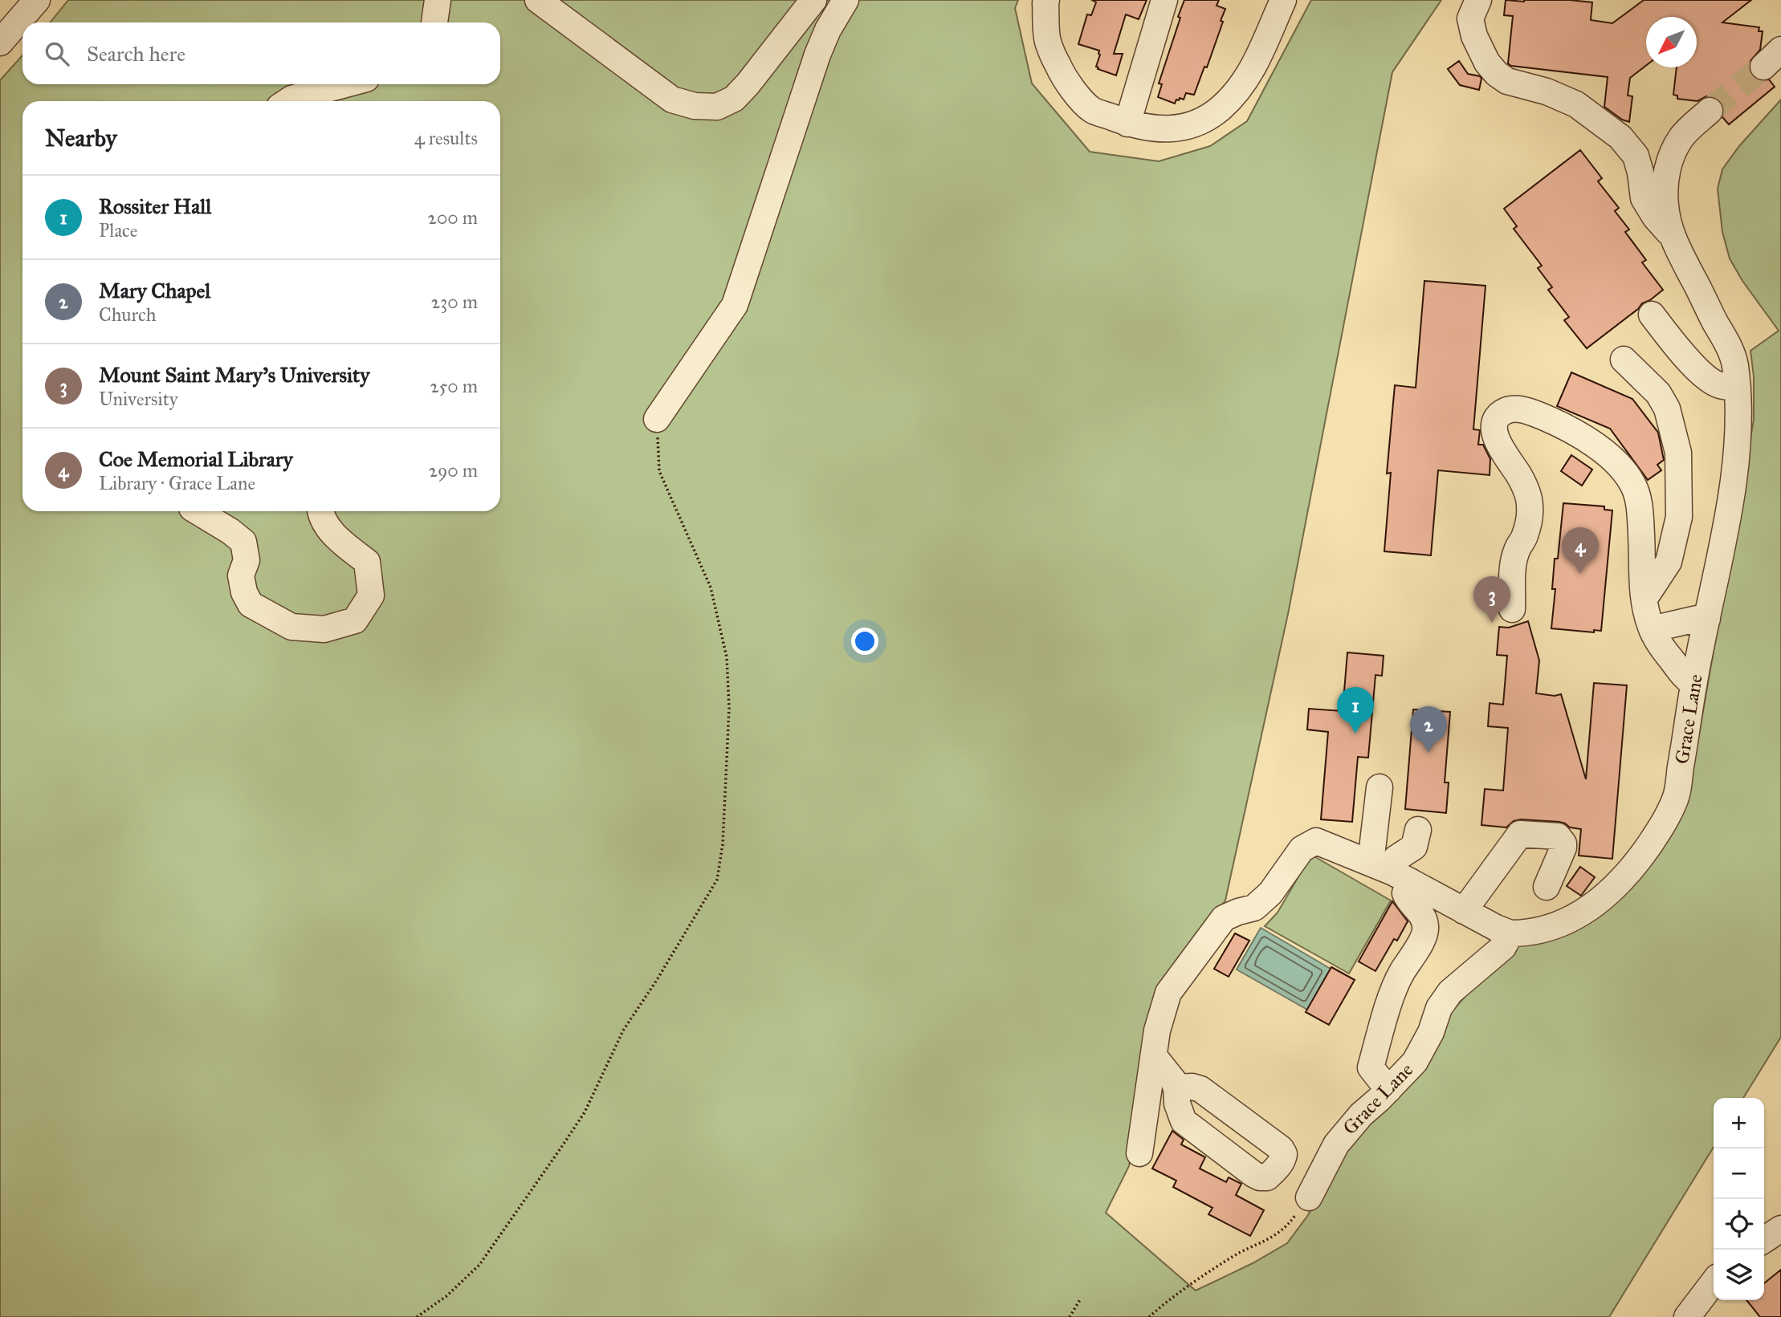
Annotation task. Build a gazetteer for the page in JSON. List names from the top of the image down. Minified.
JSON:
{"streets":{"street":["Grace Lane"]},"north":"bottom left","page":{"search":"Search here","heading":["Nearby","4 results"],"list":[{"mark":"1","name":"Rossiter Hall","note":"Place","value":"200 m"},{"mark":"2","name":"Mary Chapel","note":"Church","value":"230 m"},{"mark":"3","name":"Mount Saint Mary's University","note":"University","value":"250 m"},{"mark":"4","name":"Coe Memorial Library","note":"Library · Grace Lane","value":"290 m"}],"pins":["4","3","1","2"],"map_buttons":["+","−"]}}
